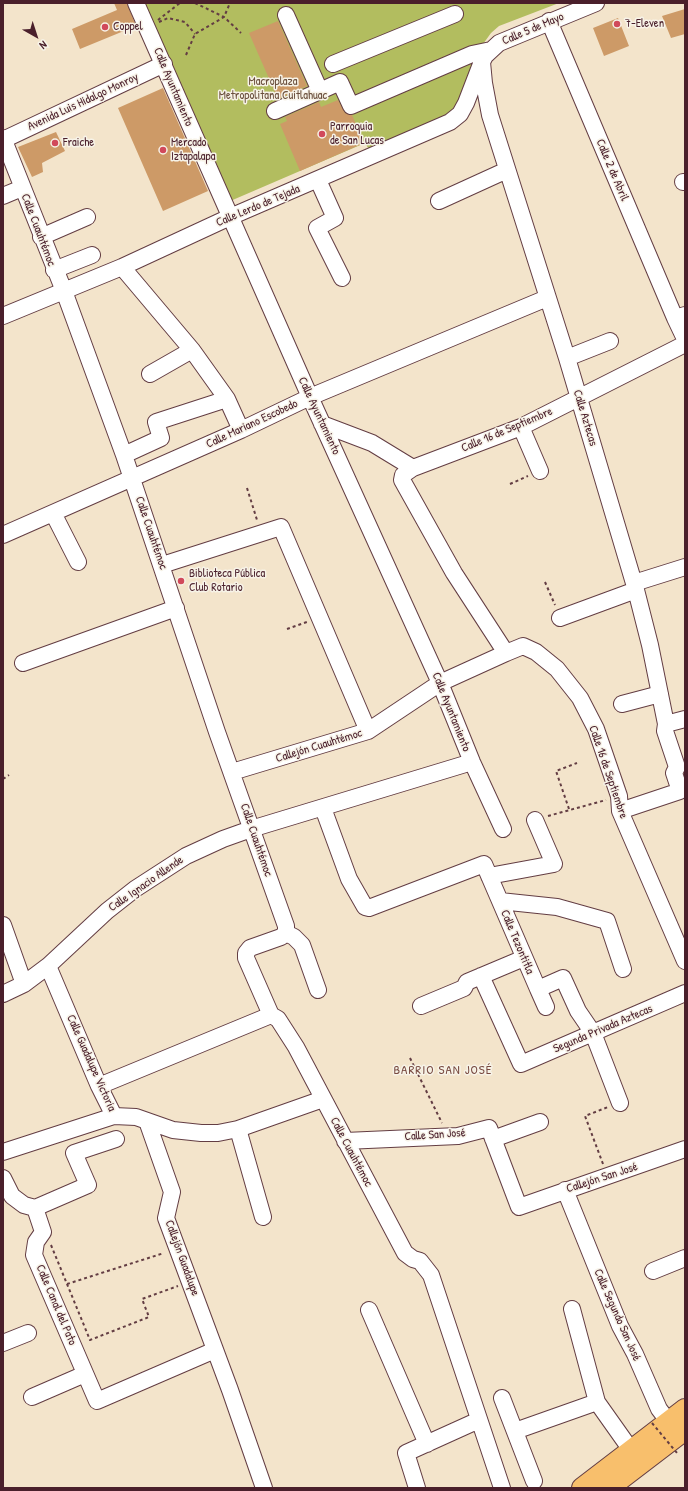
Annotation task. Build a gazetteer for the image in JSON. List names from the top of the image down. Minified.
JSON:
{"streets":{"street":["Calle 5 de Mayo","Calle Ayuntamiento","Avenida Luis Hidalgo Monroy","Calle 2 de Abril","Calle Lerdo de Tejada","Calle Cuauhtémoc","Calle Aztecas","Calle Mariano Escobedo","Calle 16 de Septiembre","Callejón Cuauhtémoc","Calle Ignacio Allende","Calle Tezontitla","Segunda Privada Aztecas","Calle Guadalupe Victoria","Calle San José","Callejón San José","Callejón Guadalupe","Calle Canal del Pato","Calle Segundo San José"]},"crossings":[["Calle 5 de Mayo","Calle 2 de Abril"],["Calle 5 de Mayo","Calle Lerdo de Tejada"],["Calle 5 de Mayo","Calle Aztecas"],["Calle Ayuntamiento","Avenida Luis Hidalgo Monroy"],["Calle Ayuntamiento","Calle Lerdo de Tejada"],["Calle Ayuntamiento","Calle Mariano Escobedo"],["Calle Ayuntamiento","Calle 16 de Septiembre"],["Calle Ayuntamiento","Callejón Cuauhtémoc"],["Calle Ayuntamiento","Calle Ignacio Allende"],["Avenida Luis Hidalgo Monroy","Calle Cuauhtémoc"],["Calle Lerdo de Tejada","Calle Cuauhtémoc"],["Calle Lerdo de Tejada","Calle Aztecas"],["Calle Cuauhtémoc","Calle Mariano Escobedo"],["Calle Cuauhtémoc","Callejón Cuauhtémoc"],["Calle Cuauhtémoc","Calle Ignacio Allende"],["Calle Cuauhtémoc","Calle Guadalupe Victoria"],["Calle Cuauhtémoc","Calle San José"],["Calle Aztecas","Calle Mariano Escobedo"],["Calle Aztecas","Calle 16 de Septiembre"],["Calle 16 de Septiembre","Callejón Cuauhtémoc"],["Calle Ignacio Allende","Calle Tezontitla"],["Calle Ignacio Allende","Calle Guadalupe Victoria"],["Calle Tezontitla","Segunda Privada Aztecas"],["Calle Guadalupe Victoria","Callejón Guadalupe"],["Calle San José","Callejón San José"],["Callejón San José","Calle Segundo San José"],["Callejón Guadalupe","Calle Canal del Pato"]],"districts":["BARRIO SAN JOSÉ"],"parks":["Macroplaza Metropolitana Cuitlahuac"],"places":["7-Eleven","Coppel","Parroquia de San Lucas","Fraiche","Mercado Iztapalapa","Biblioteca Pública Club Rotario"],"north":"bottom right"}
